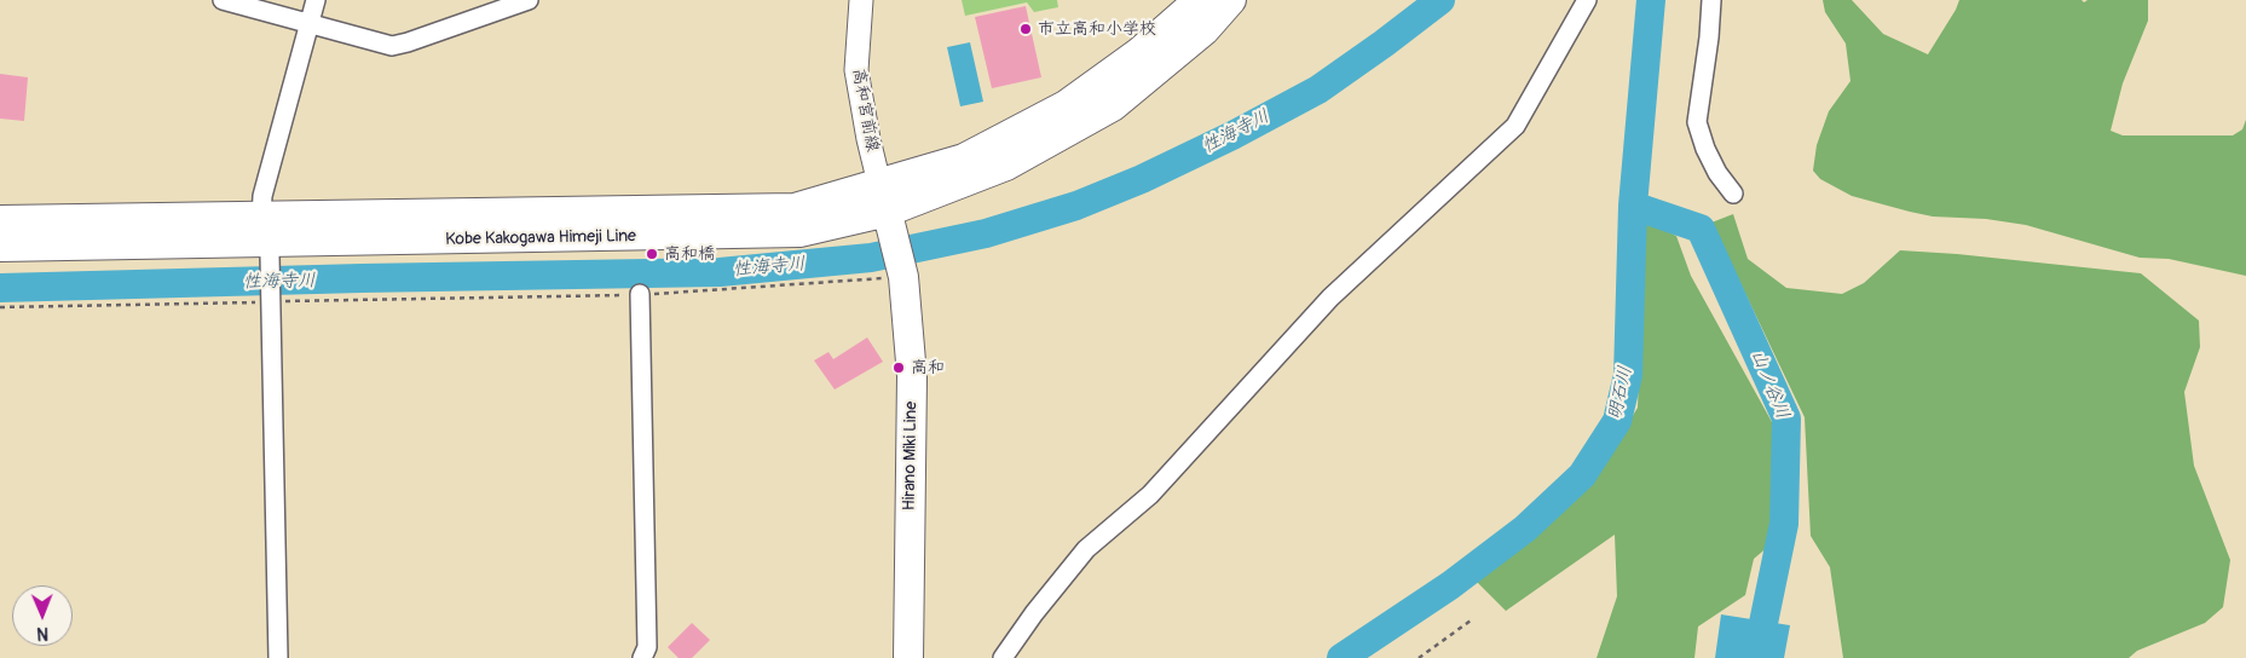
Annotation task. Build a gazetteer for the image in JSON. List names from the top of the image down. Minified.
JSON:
{"streets":{"main road":["Kobe Kakogawa Himeji Line","Hirano Miki Line"],"street":["高和宮前線"]},"crossings":[["高和宮前線","Kobe Kakogawa Himeji Line"],["高和宮前線","Hirano Miki Line"],["Kobe Kakogawa Himeji Line","Hirano Miki Line"]],"water":["性海寺川","山ノ谷川","明石川"],"places":["市立高和小学校","高和橋","高和"],"north":"bottom"}
